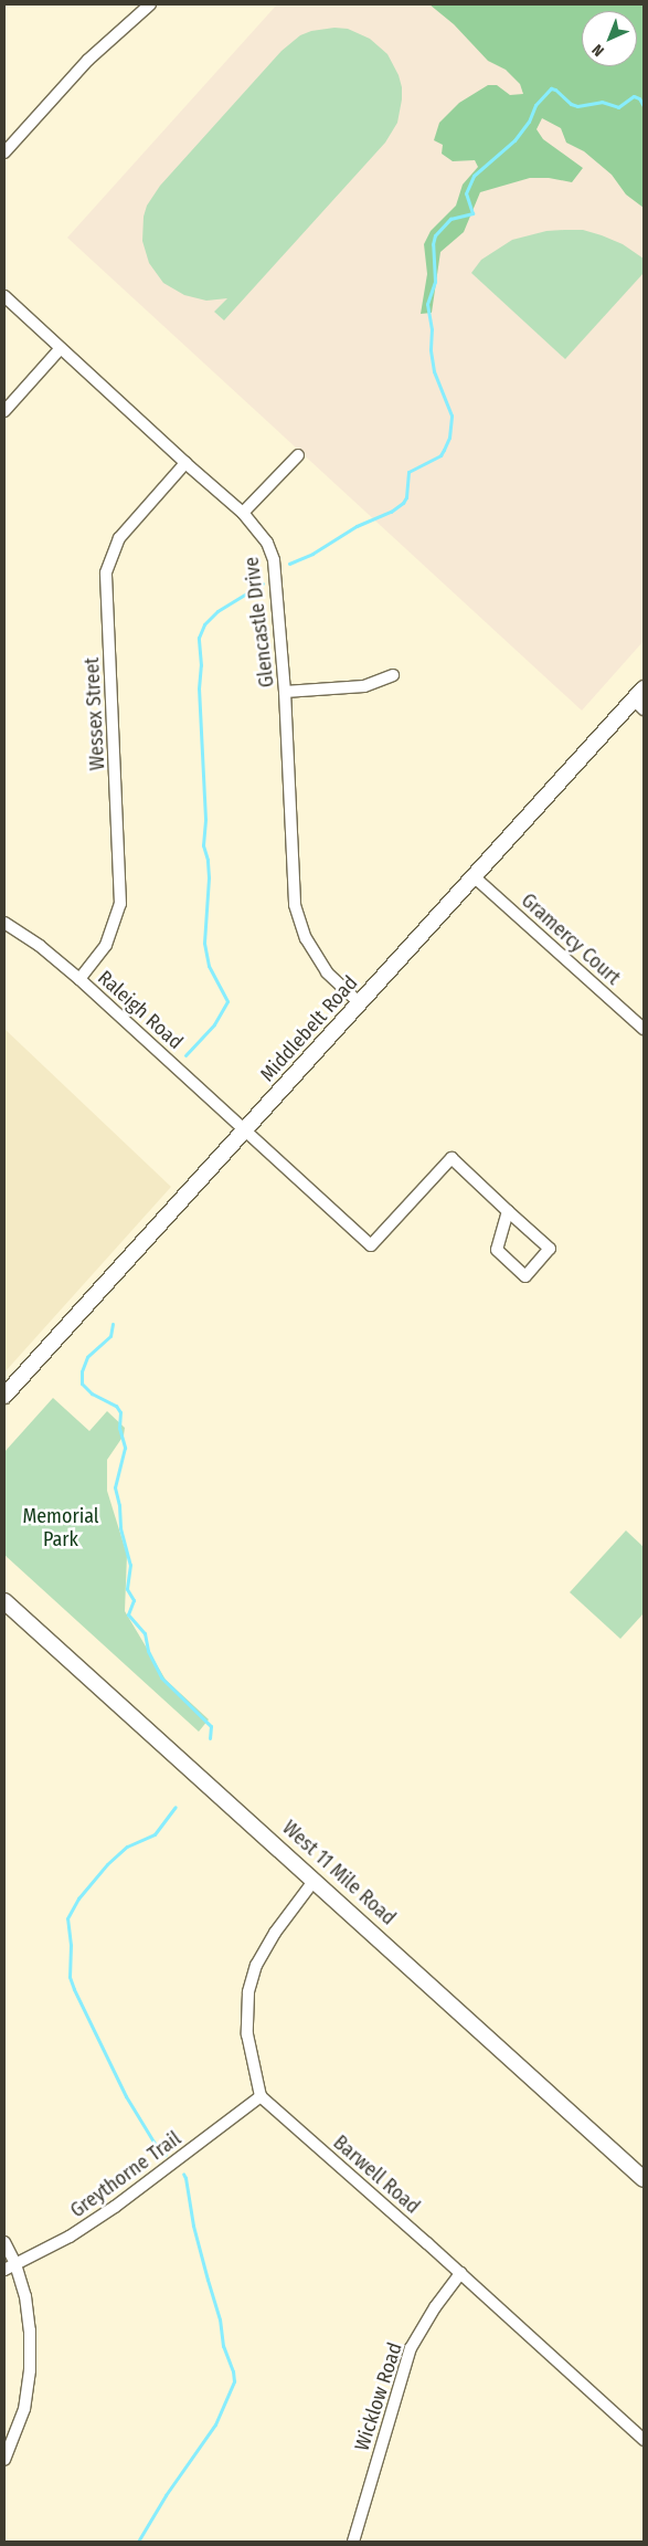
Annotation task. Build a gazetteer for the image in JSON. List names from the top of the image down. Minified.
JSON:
{"streets":{"street":["Glencastle Drive","Wessex Street","Gramercy Court","Raleigh Road","Middlebelt Road","West 11 Mile Road","Greythorne Trail","Barwell Road","Wicklow Road"]},"crossings":[["Glencastle Drive","Wessex Street"],["Glencastle Drive","Middlebelt Road"],["Wessex Street","Raleigh Road"],["Gramercy Court","Middlebelt Road"],["Raleigh Road","Middlebelt Road"],["Greythorne Trail","Barwell Road"],["Barwell Road","Wicklow Road"]],"parks":["Memorial Park"],"north":"bottom left"}
